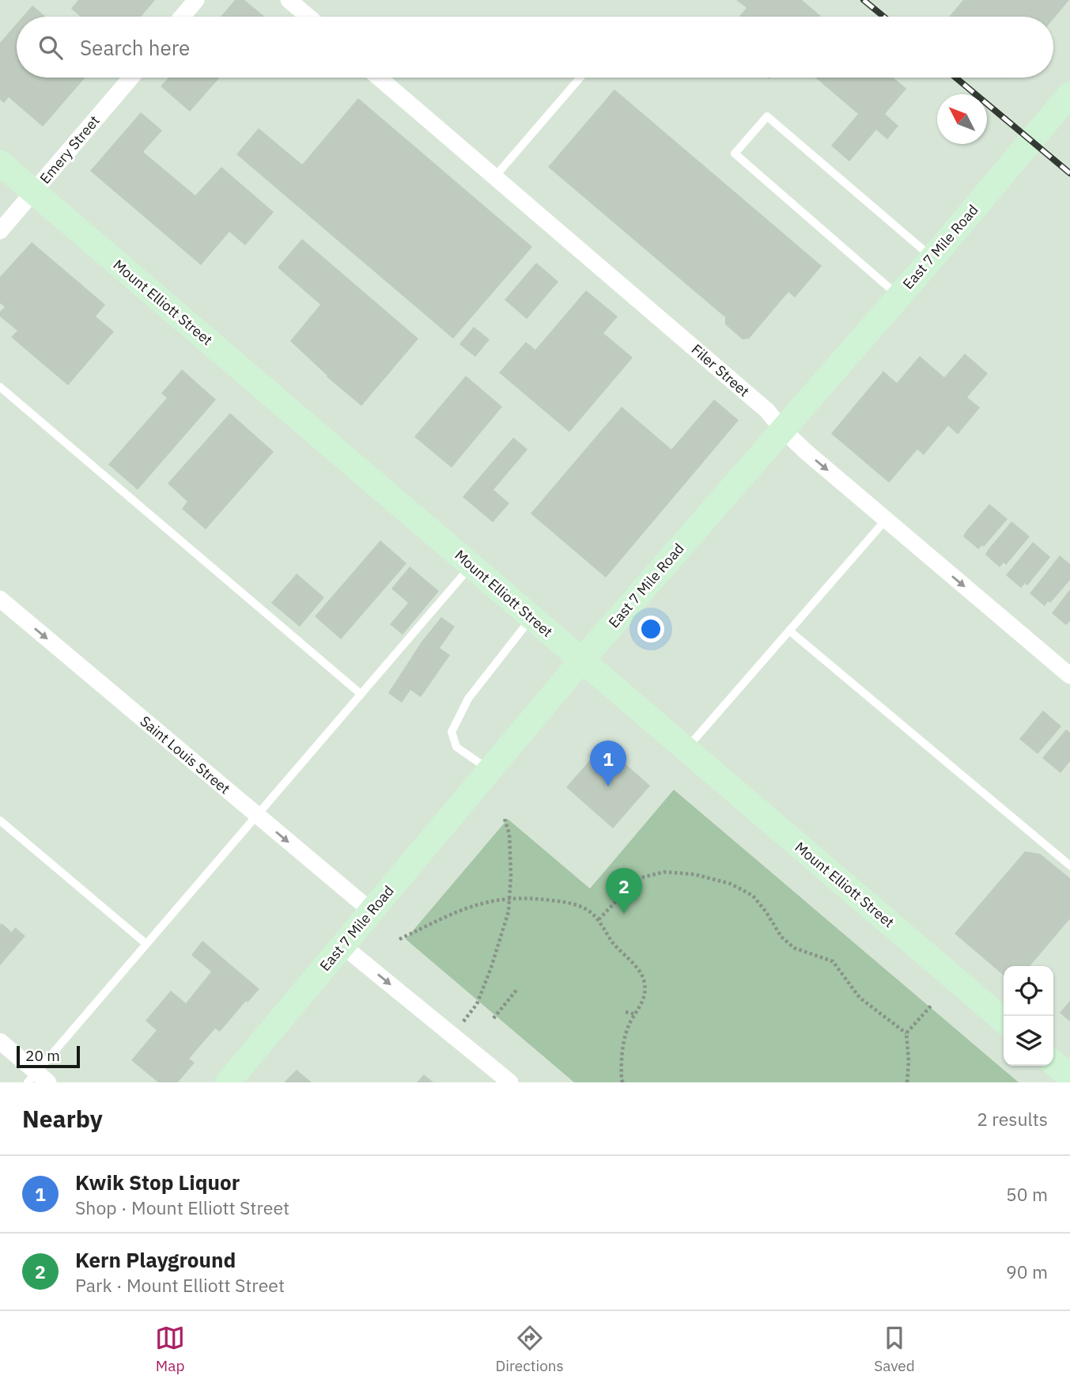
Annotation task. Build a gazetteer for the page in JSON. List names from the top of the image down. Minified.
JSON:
{"streets":{"street":["Emery Street","East 7 Mile Road","Mount Elliott Street","Filer Street","Saint Louis Street"]},"crossings":[["Emery Street","Mount Elliott Street"],["East 7 Mile Road","Mount Elliott Street"],["East 7 Mile Road","Filer Street"],["East 7 Mile Road","Saint Louis Street"]],"one_way":["Filer Street","Saint Louis Street"],"scale_bar":"20 m","north":"top left","page":{"search":"Search here","pins":["1","2"],"scale":"20 m","heading":["Nearby","2 results"],"list":[{"mark":"1","name":"Kwik Stop Liquor","note":"Shop · Mount Elliott Street","value":"50 m"},{"mark":"2","name":"Kern Playground","note":"Park · Mount Elliott Street","value":"90 m"}],"nav":["Map","Directions","Saved"]}}
